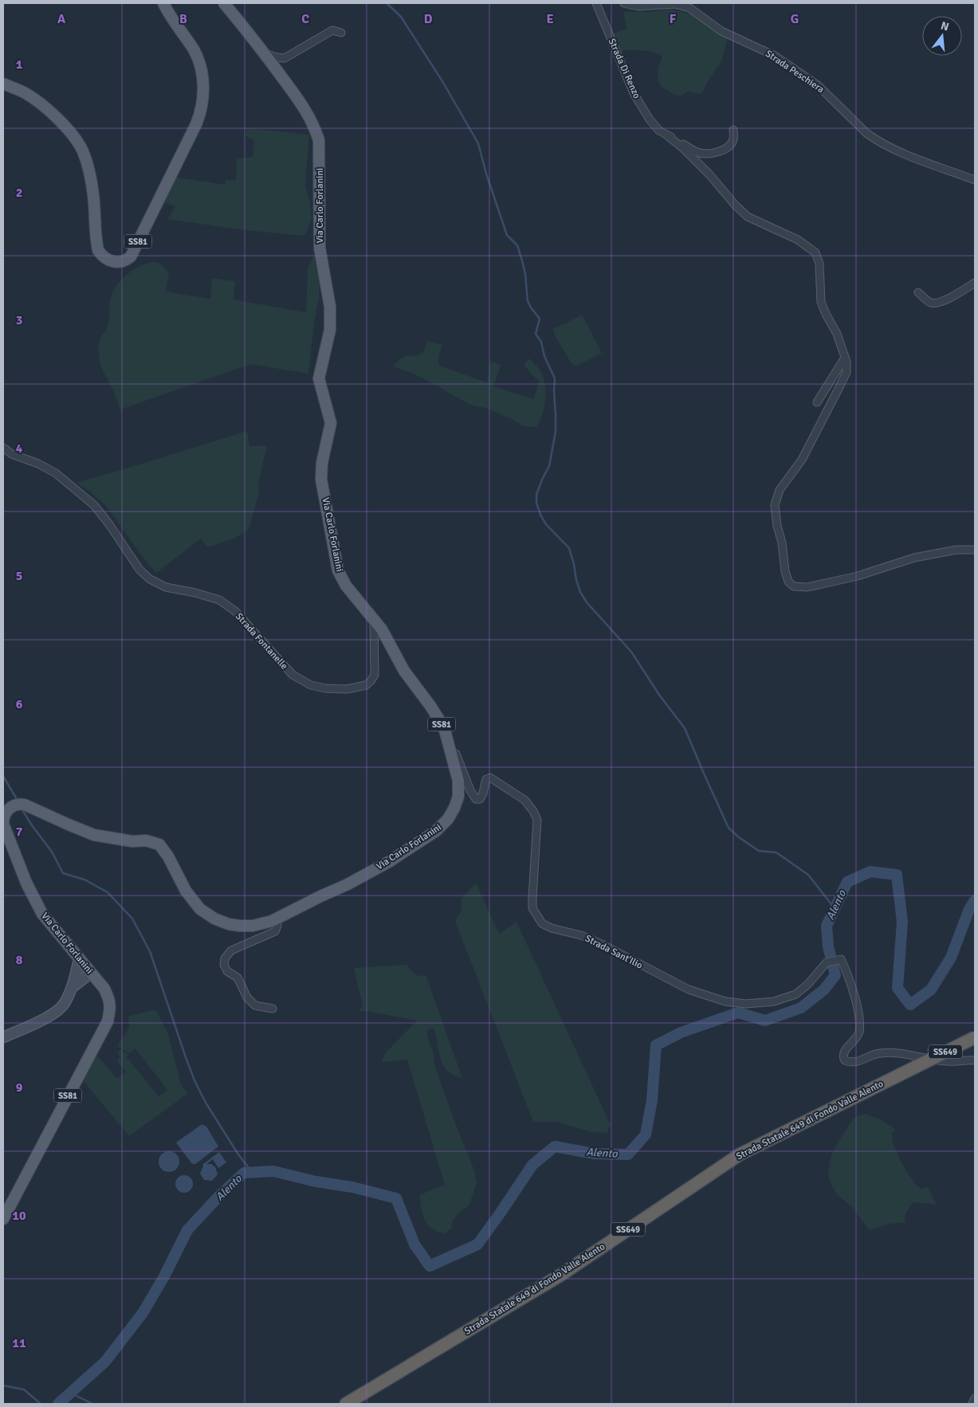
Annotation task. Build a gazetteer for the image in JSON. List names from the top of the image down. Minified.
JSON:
{"streets":{"highway":["SS649","Strada Statale 649 di Fondo Valle Alento"],"main road":["Via Carlo Forlanini","SS81"],"street":["Strada Di Renzo","Strada Peschiera","Strada Fontanelle","Strada Sant'Ilio"]},"crossings":[["Via Carlo Forlanini","Strada Fontanelle"],["Via Carlo Forlanini","Strada Sant'Ilio"]],"water":["Alento"],"north":"top","grid":{"columns":["A","B","C","D","E","F","G"],"rows":["1","2","3","4","5","6","7","8","9","10","11"]}}
